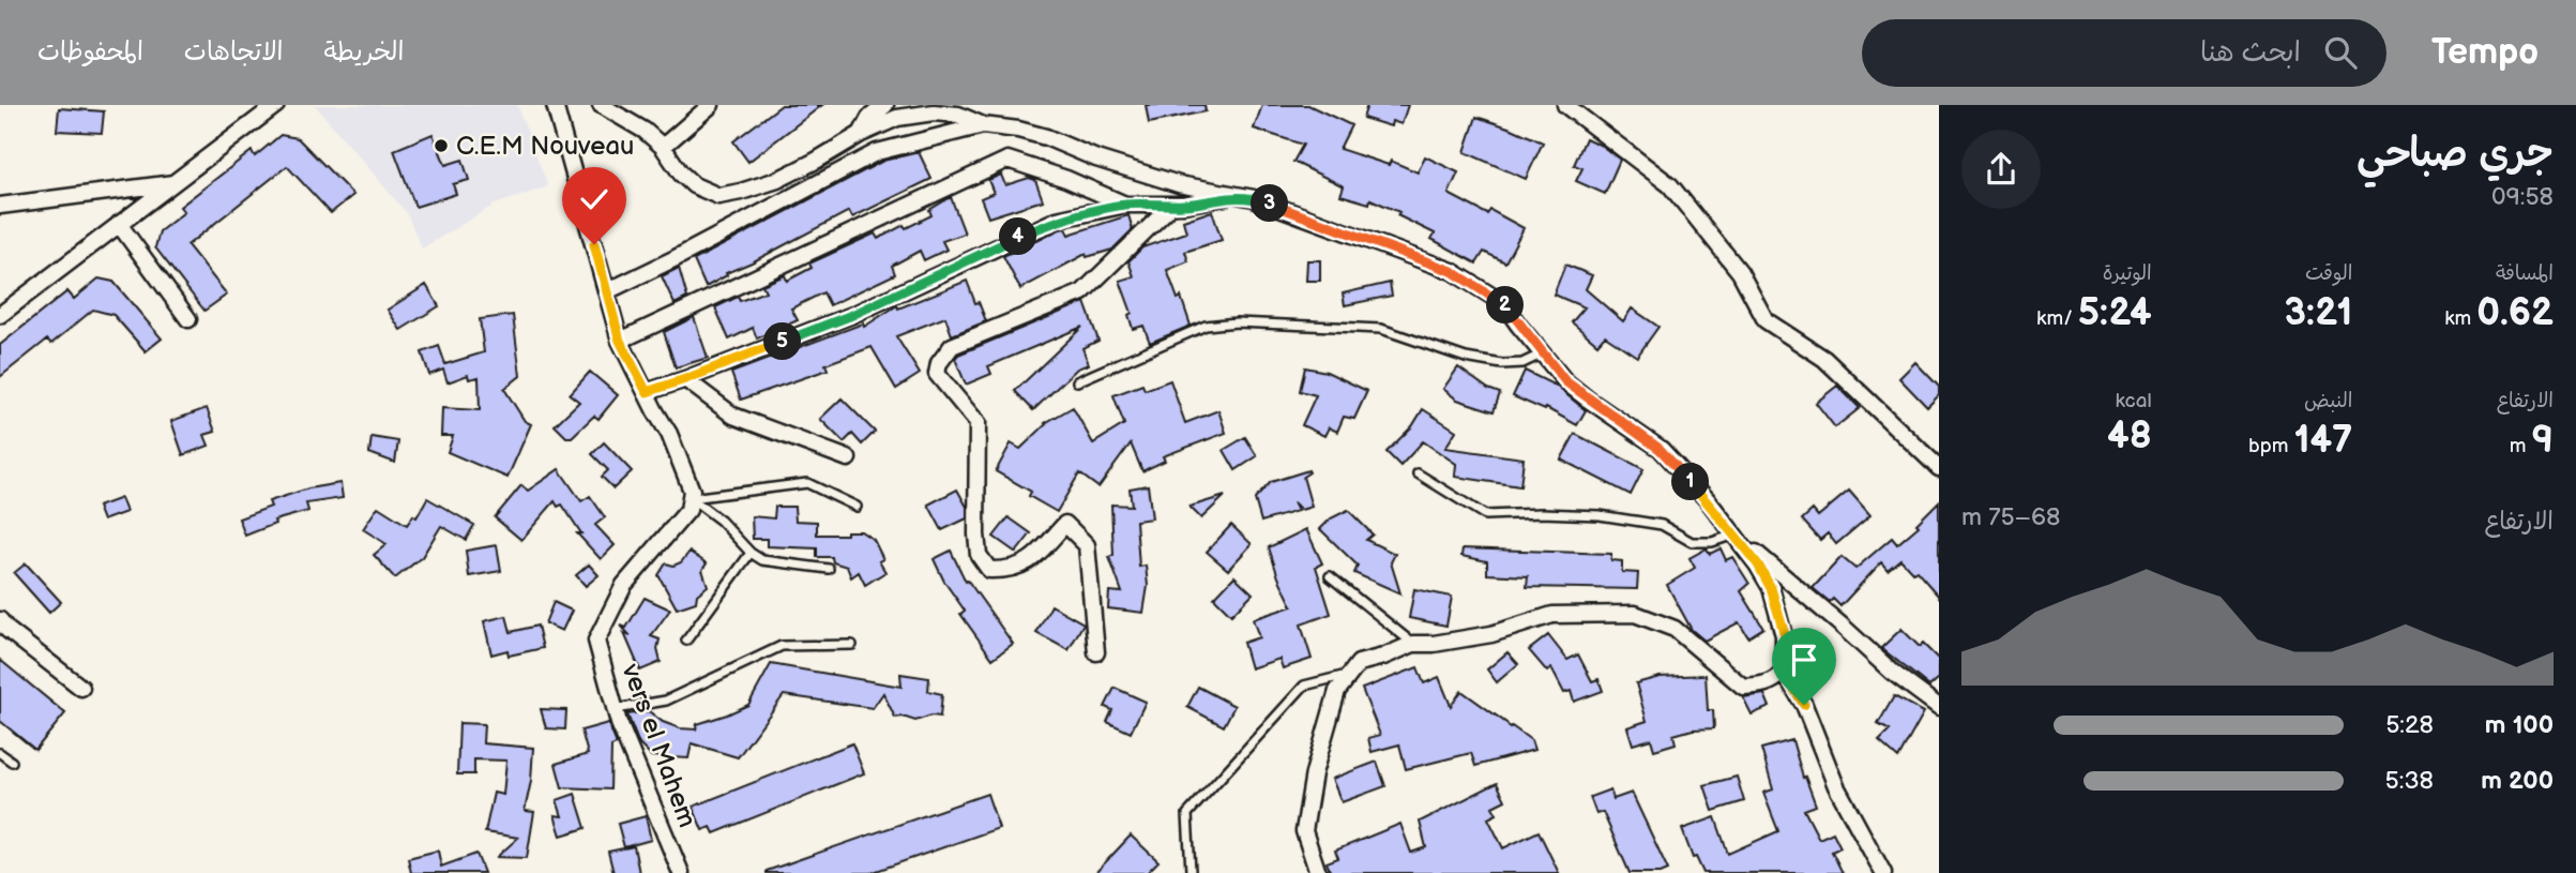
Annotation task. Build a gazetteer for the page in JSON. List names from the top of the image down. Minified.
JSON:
{"streets":{"street":["vers el Mahem"]},"places":["C.E.M Nouveau"],"page":{"header":"Tempo","search":"ابحث هنا","nav":["الخريطة","الاتجاهات","المحفوظات"],"heading":["جري صباحي","09:58"],"pins":["3","4","2","5","1"],"stats":[["المسافة","0.62 km"],["الوقت","3:21"],["الوتيرة","5:24 /km"],["الارتفاع","9 m"],["النبض","147 bpm"],["kcal","48"]],"chart":["الارتفاع","68–75 m"],"list":[{"name":"100 m","note":"5:28"},{"name":"200 m","note":"5:38"}]}}
